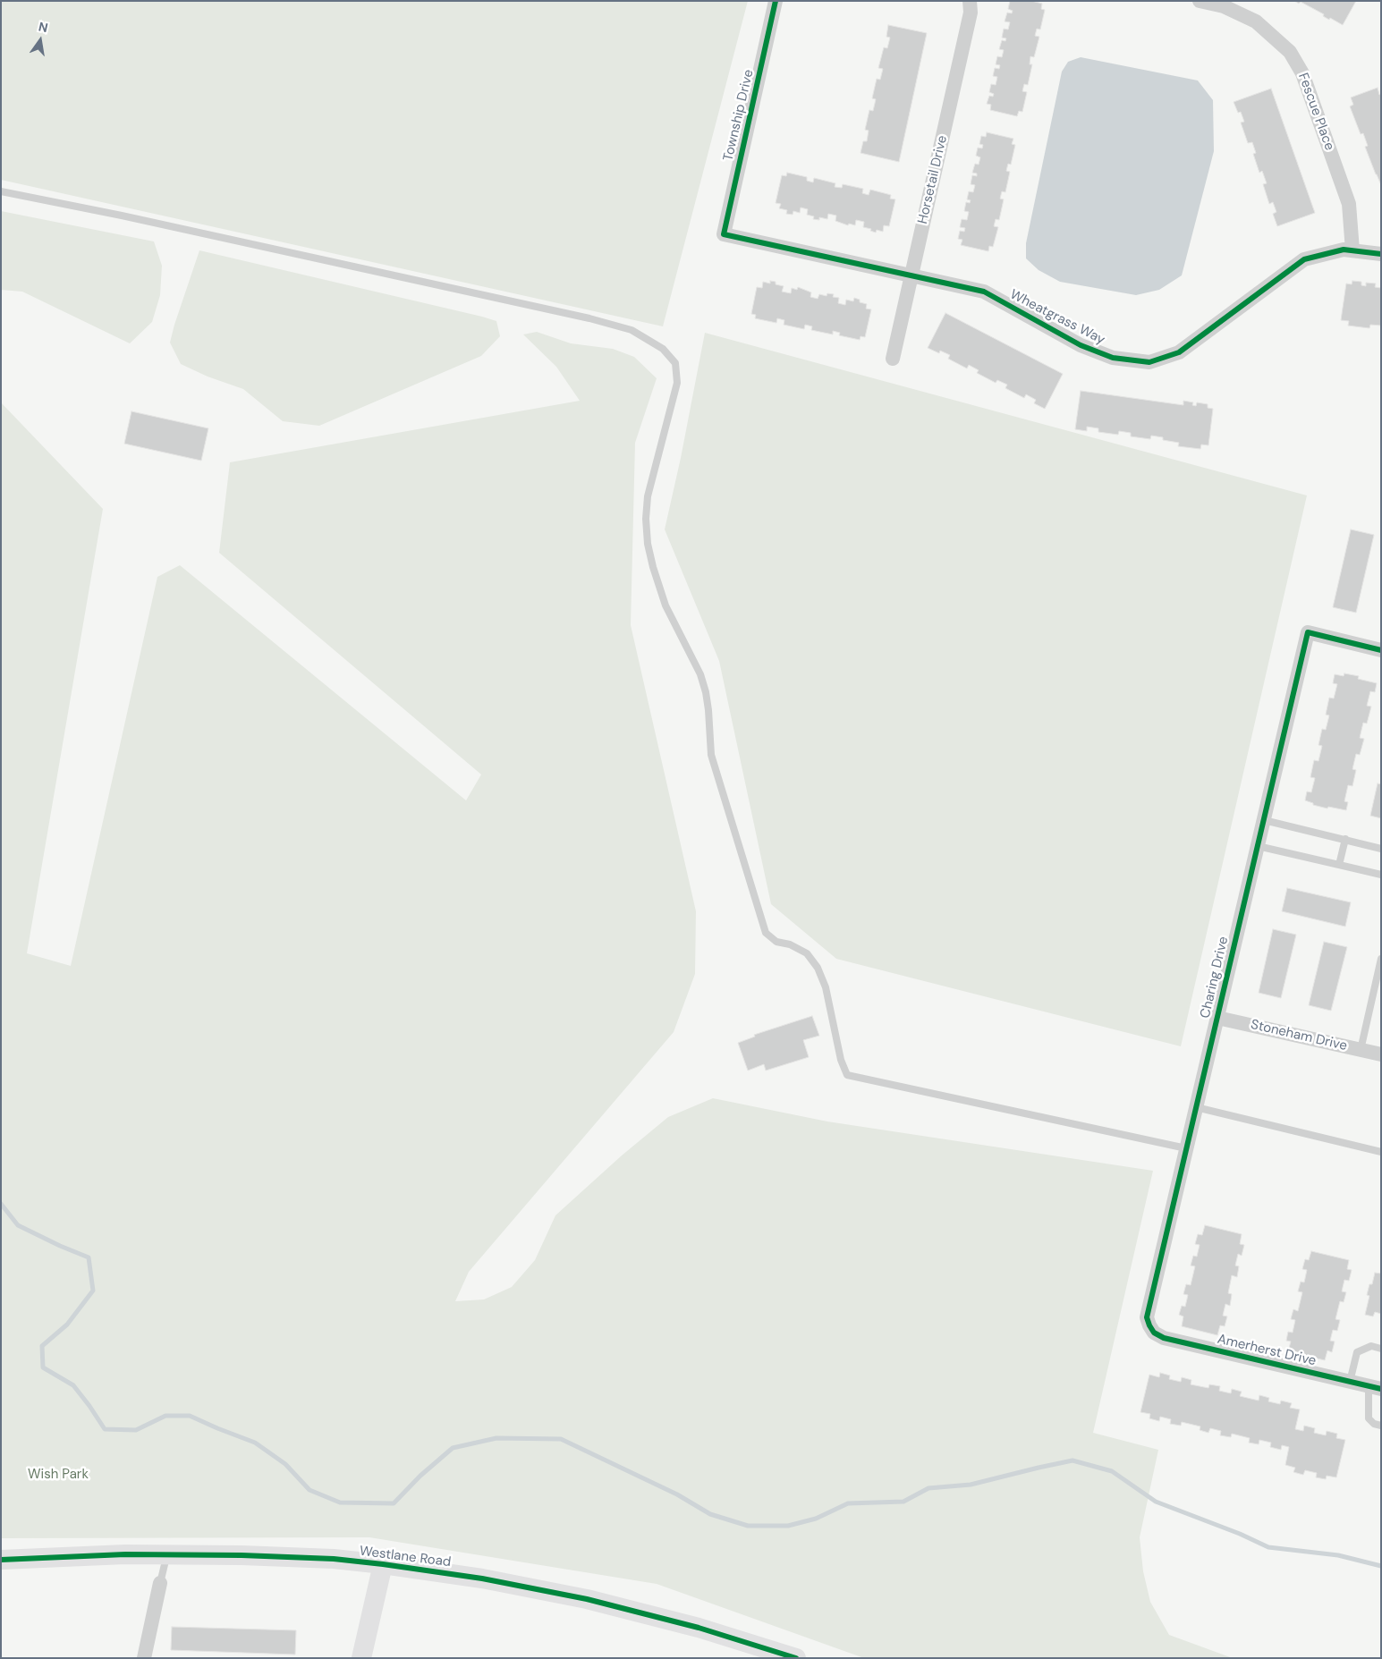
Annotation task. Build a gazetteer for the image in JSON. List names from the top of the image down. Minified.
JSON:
{"streets":{"main road":["Westlane Road"],"street":["Fescue Place","Township Drive","Horsetail Drive","Wheatgrass Way","Charing Drive","Stoneham Drive","Amerherst Drive"]},"crossings":[["Fescue Place","Wheatgrass Way"],["Township Drive","Wheatgrass Way"],["Horsetail Drive","Wheatgrass Way"],["Charing Drive","Stoneham Drive"],["Charing Drive","Amerherst Drive"]],"parks":["Wish Park"],"north":"top"}
